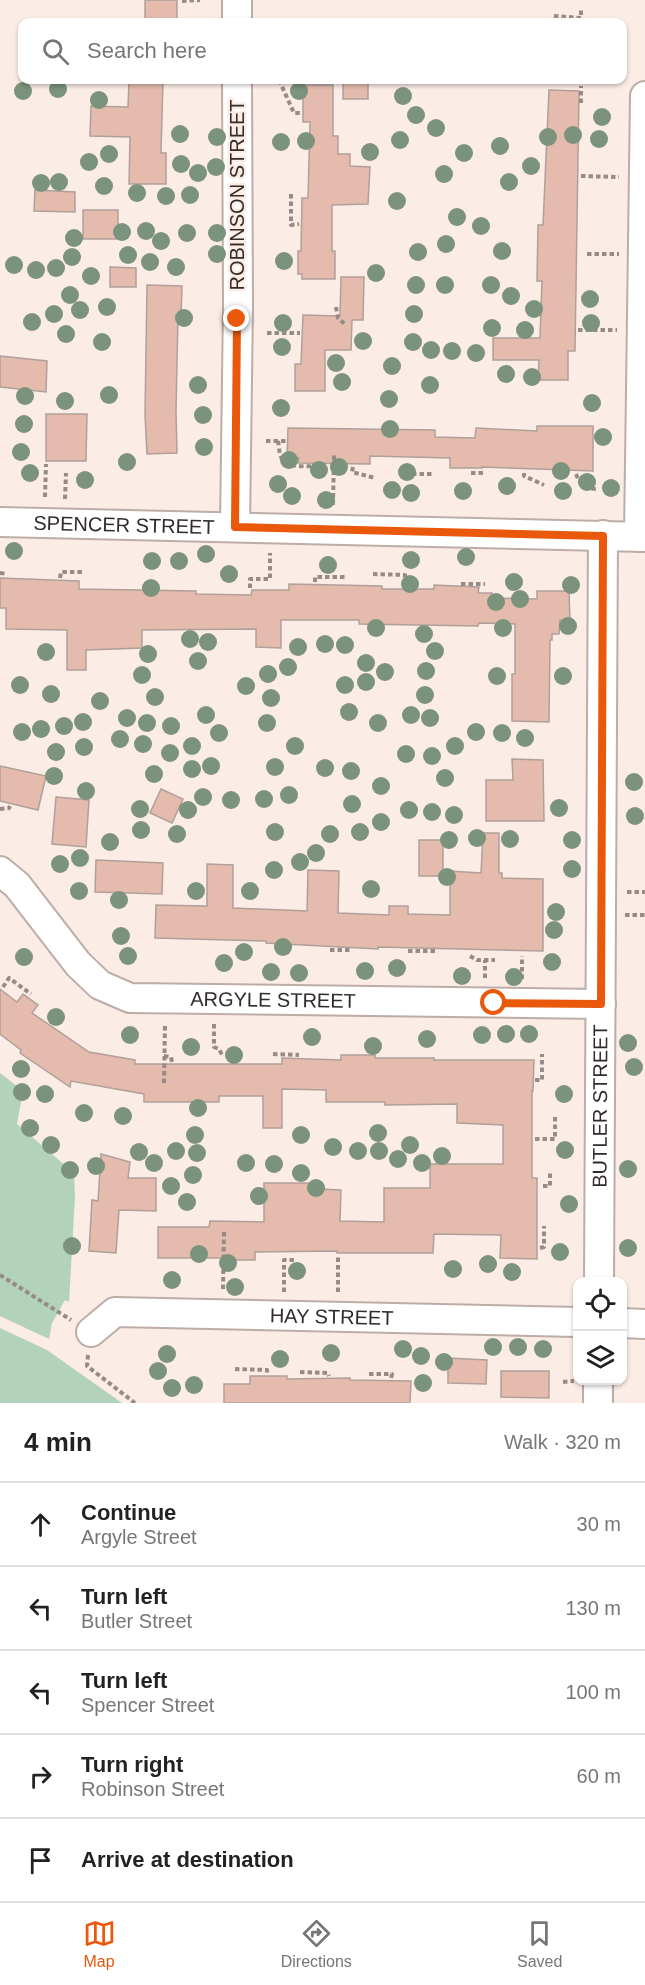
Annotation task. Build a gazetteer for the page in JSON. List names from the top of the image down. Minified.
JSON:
{"streets":{"street":["ROBINSON STREET","SPENCER STREET","ARGYLE STREET","BUTLER STREET","HAY STREET"]},"crossings":[["ROBINSON STREET","SPENCER STREET"],["SPENCER STREET","BUTLER STREET"],["ARGYLE STREET","BUTLER STREET"]],"page":{"search":"Search here","heading":["4 min","Walk · 320 m"],"list":[["Continue","Argyle Street","30 m"],["Turn left","Butler Street","130 m"],["Turn left","Spencer Street","100 m"],["Turn right","Robinson Street","60 m"],"Arrive at destination"],"nav":["Map","Directions","Saved"]}}
